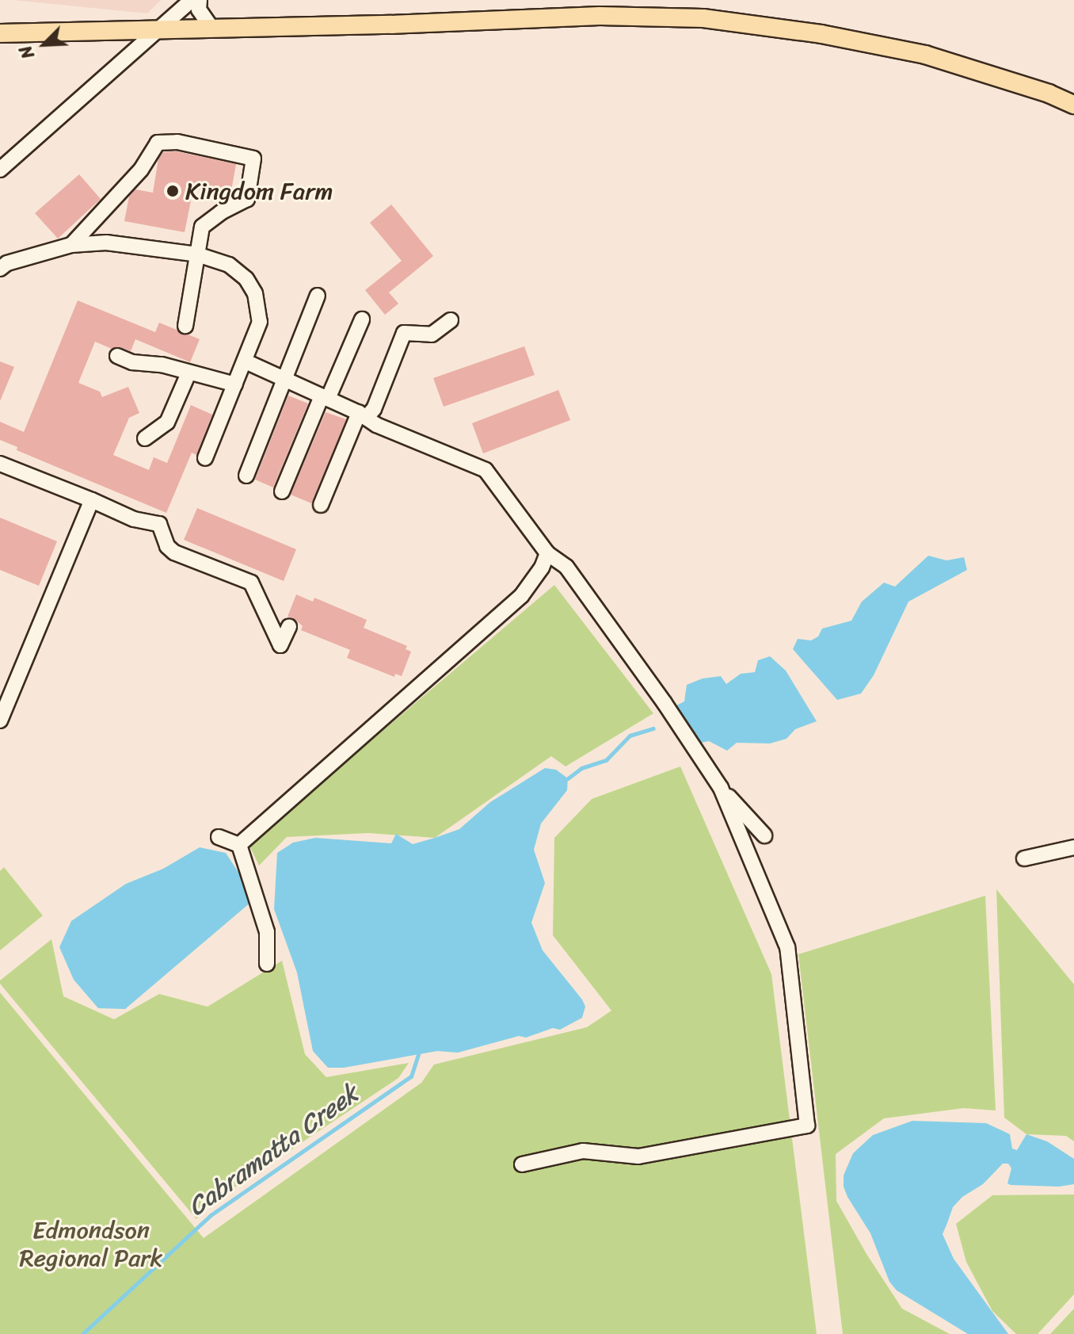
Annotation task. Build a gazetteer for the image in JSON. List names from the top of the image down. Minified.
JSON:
{"water":["Cabramatta Creek"],"parks":["Edmondson Regional Park"],"places":["Kingdom Farm"],"north":"bottom left"}
